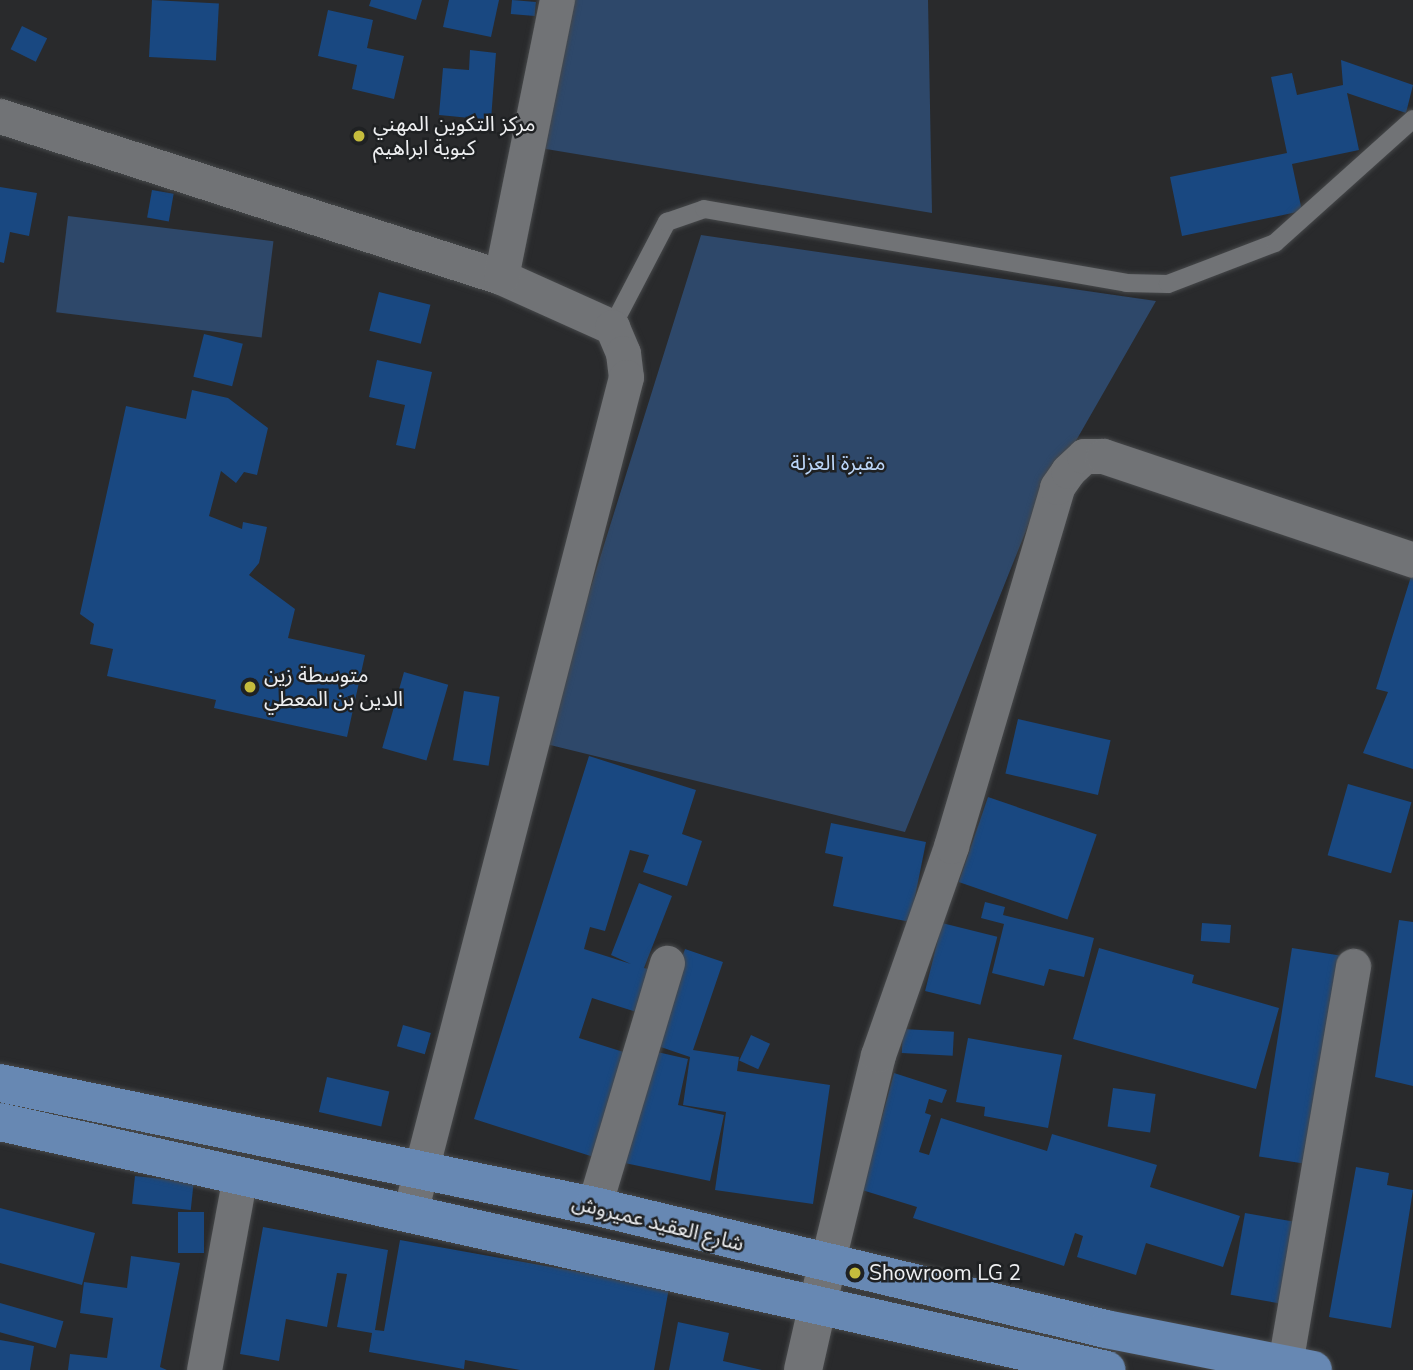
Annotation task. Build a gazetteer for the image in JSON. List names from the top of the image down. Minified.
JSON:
{"streets":{"main road":["شارع العقيد عميروش"]},"parks":["مقبرة العزلة"],"places":["مركز التكوين المهني كبوية ابراهيم","متوسطة زين الدين بن المعطي","Showroom LG 2"]}
